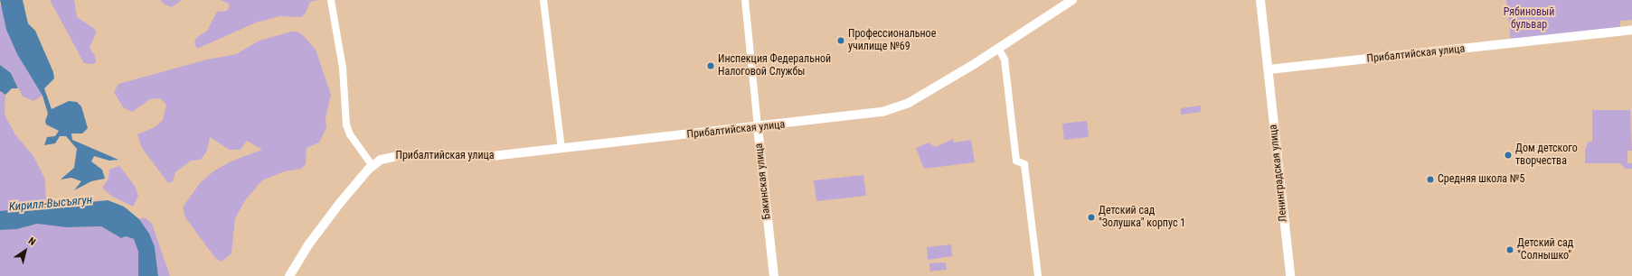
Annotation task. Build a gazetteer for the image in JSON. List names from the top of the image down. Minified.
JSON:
{"streets":{"street":["Прибалтийская улица","Ленинградская улица","Бакинская улица"]},"crossings":[["Прибалтийская улица","Ленинградская улица"],["Прибалтийская улица","Бакинская улица"]],"water":["Кирилл-Высъягун"],"parks":["Рябиновый бульвар"],"places":["Профессиональное училище №69","Инспекция Федеральной Налоговой Службы","Дом детского творчества","Средняя школа №5","Детский сад \"Золушка\" корпус 1","Детский сад \"Солнышко\""],"north":"top right"}
